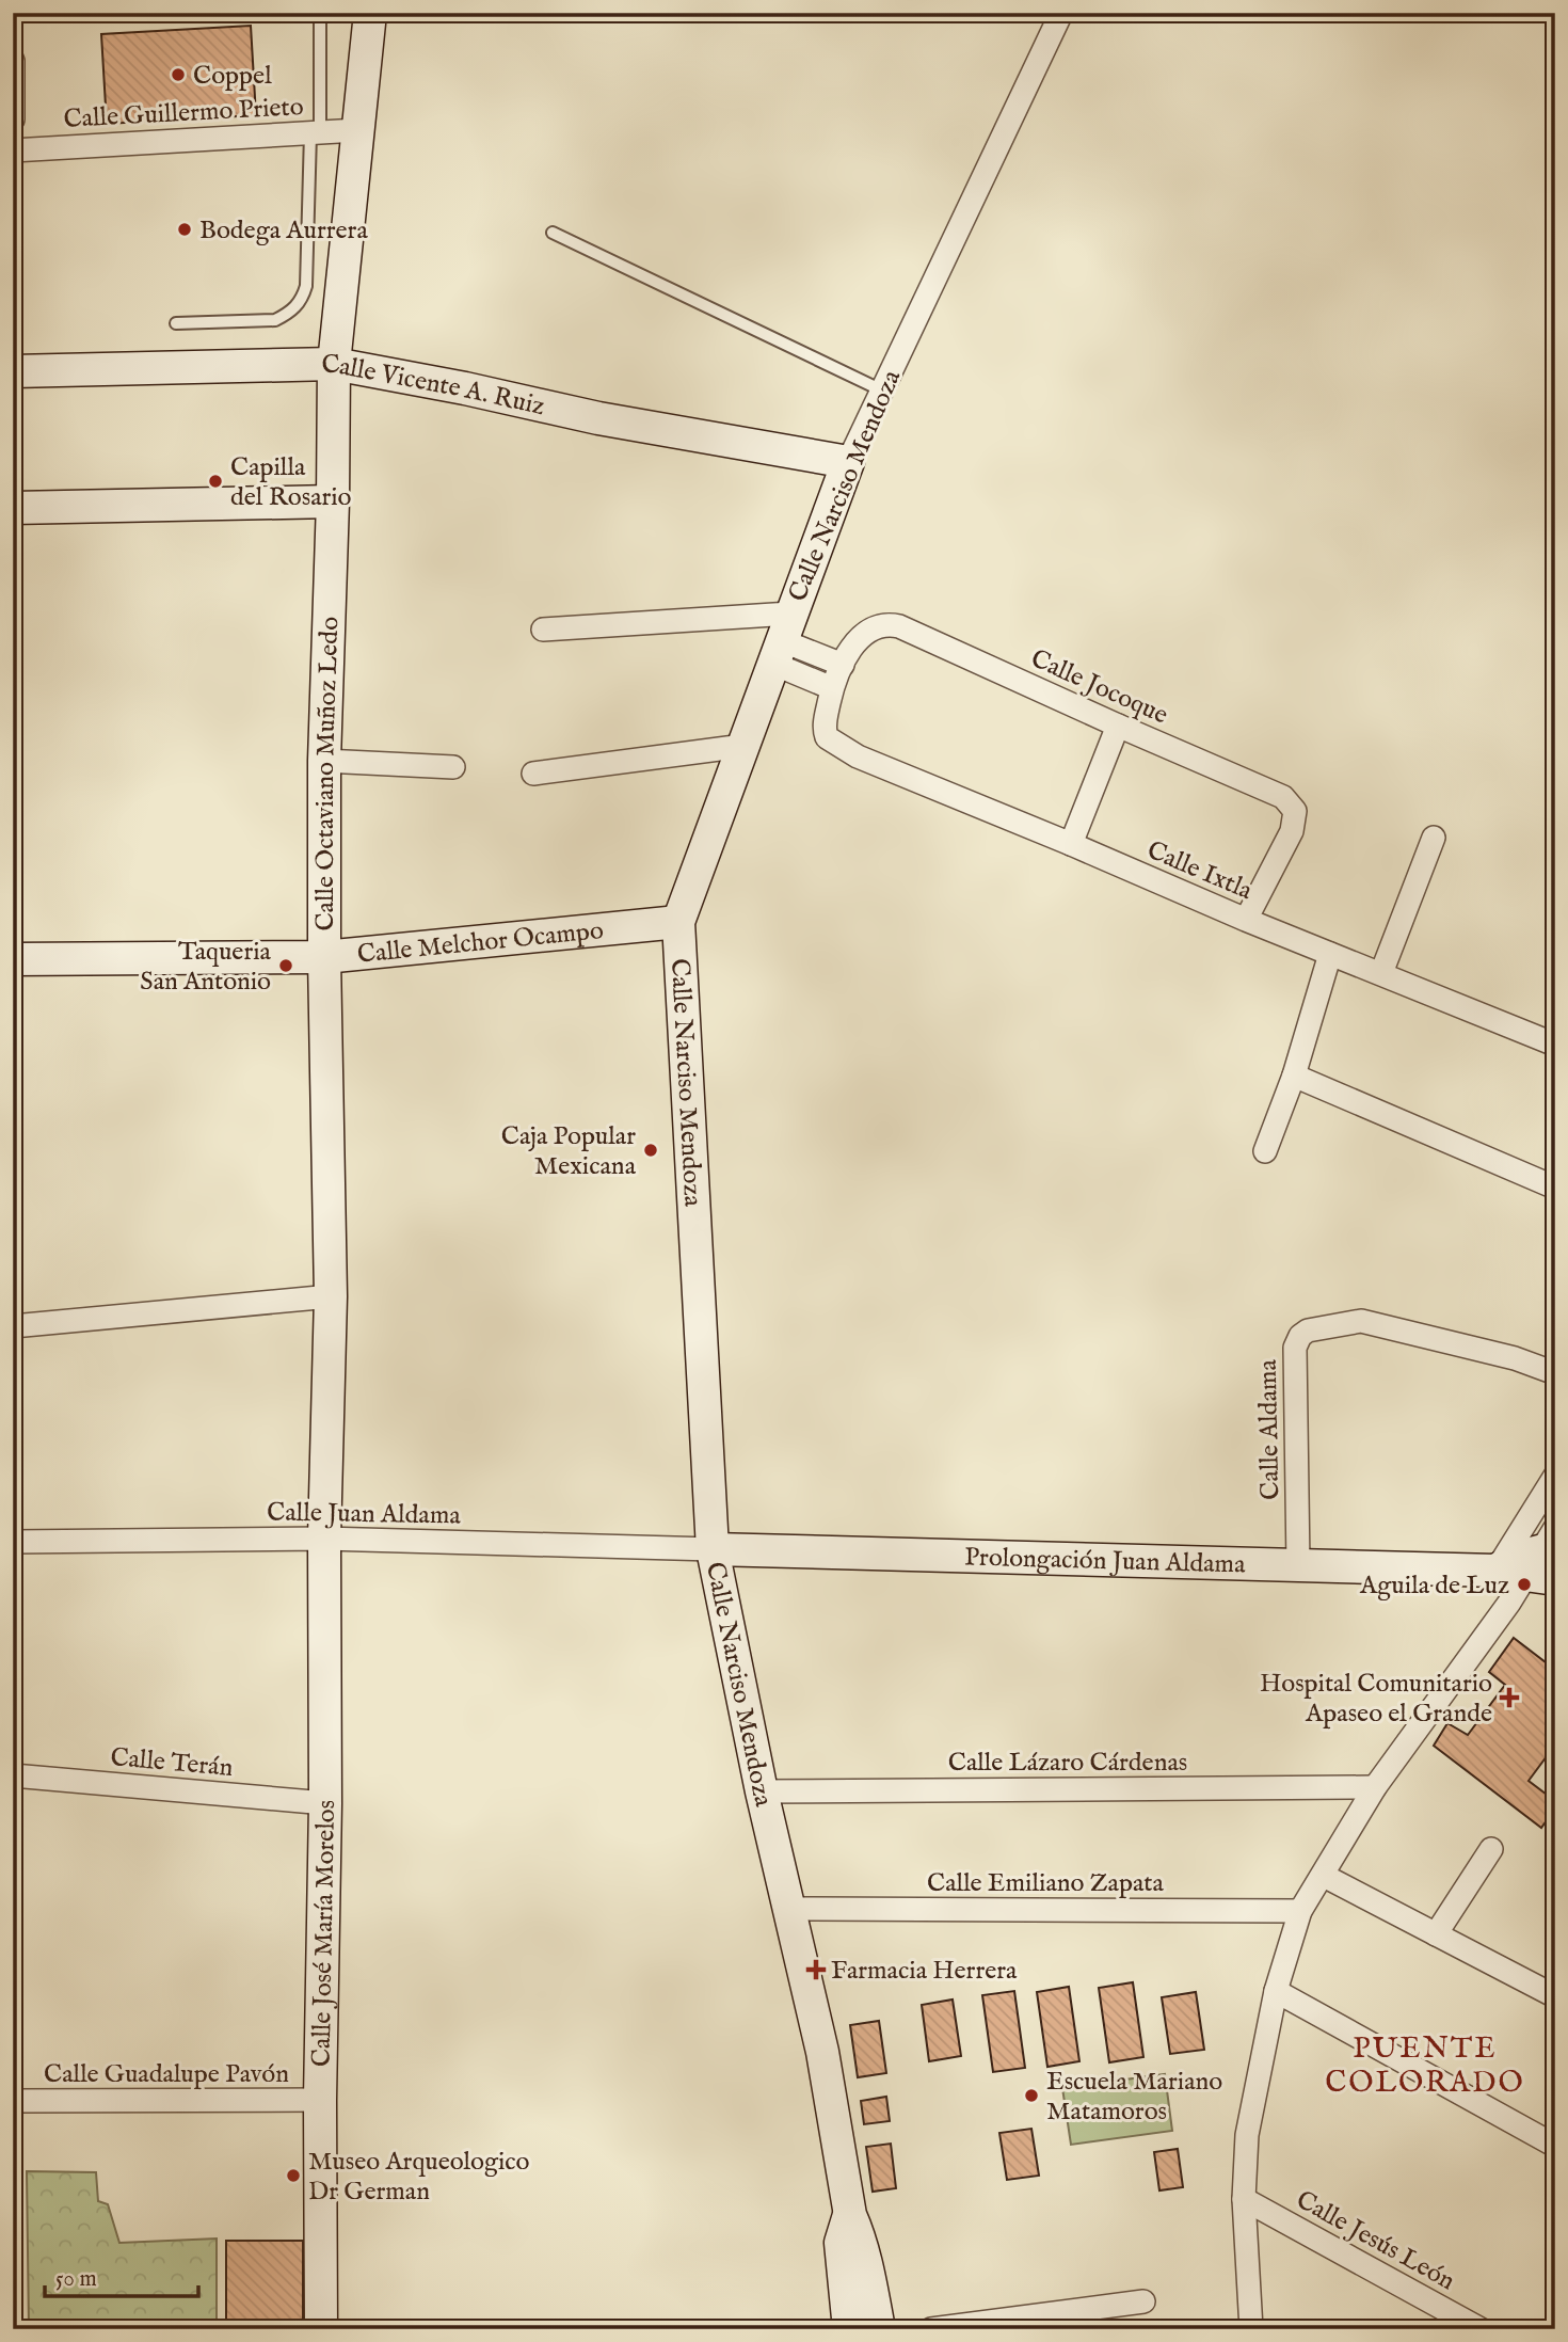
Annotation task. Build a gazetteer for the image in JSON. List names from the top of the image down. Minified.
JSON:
{"streets":{"street":["Calle Guillermo Prieto","Calle Vicente A. Ruiz","Calle Narciso Mendoza","Calle Jocoque","Calle Octaviano Muñoz Ledo","Calle Ixtla","Calle Melchor Ocampo","Calle Aldama","Calle Juan Aldama","Prolongación Juan Aldama","Calle Terán","Calle Lázaro Cárdenas","Calle Emiliano Zapata","Calle José María Morelos","Calle Guadalupe Pavón","Calle Jesús León"]},"crossings":[["Calle Guillermo Prieto","Calle Octaviano Muñoz Ledo"],["Calle Vicente A. Ruiz","Calle Narciso Mendoza"],["Calle Vicente A. Ruiz","Calle Octaviano Muñoz Ledo"],["Calle Narciso Mendoza","Calle Melchor Ocampo"],["Calle Narciso Mendoza","Calle Juan Aldama"],["Calle Narciso Mendoza","Prolongación Juan Aldama"],["Calle Narciso Mendoza","Calle Lázaro Cárdenas"],["Calle Narciso Mendoza","Calle Emiliano Zapata"],["Calle Jocoque","Calle Ixtla"],["Calle Octaviano Muñoz Ledo","Calle Melchor Ocampo"],["Calle Octaviano Muñoz Ledo","Calle Juan Aldama"],["Calle Octaviano Muñoz Ledo","Calle José María Morelos"],["Calle Aldama","Prolongación Juan Aldama"],["Calle Juan Aldama","Prolongación Juan Aldama"],["Calle Juan Aldama","Calle José María Morelos"],["Calle Terán","Calle José María Morelos"],["Calle José María Morelos","Calle Guadalupe Pavón"]],"districts":["PUENTE COLORADO"],"places":{"other":["Coppel","Bodega Aurrera","Capilla del Rosario","Taqueria San Antonio","Caja Popular Mexicana","Aguila de Luz","Escuela Mariano Matamoros","Museo Arqueologico Dr German"],"health":["Hospital Comunitario Apaseo el Grande","Farmacia Herrera"]},"scale_bar":"50 m"}
